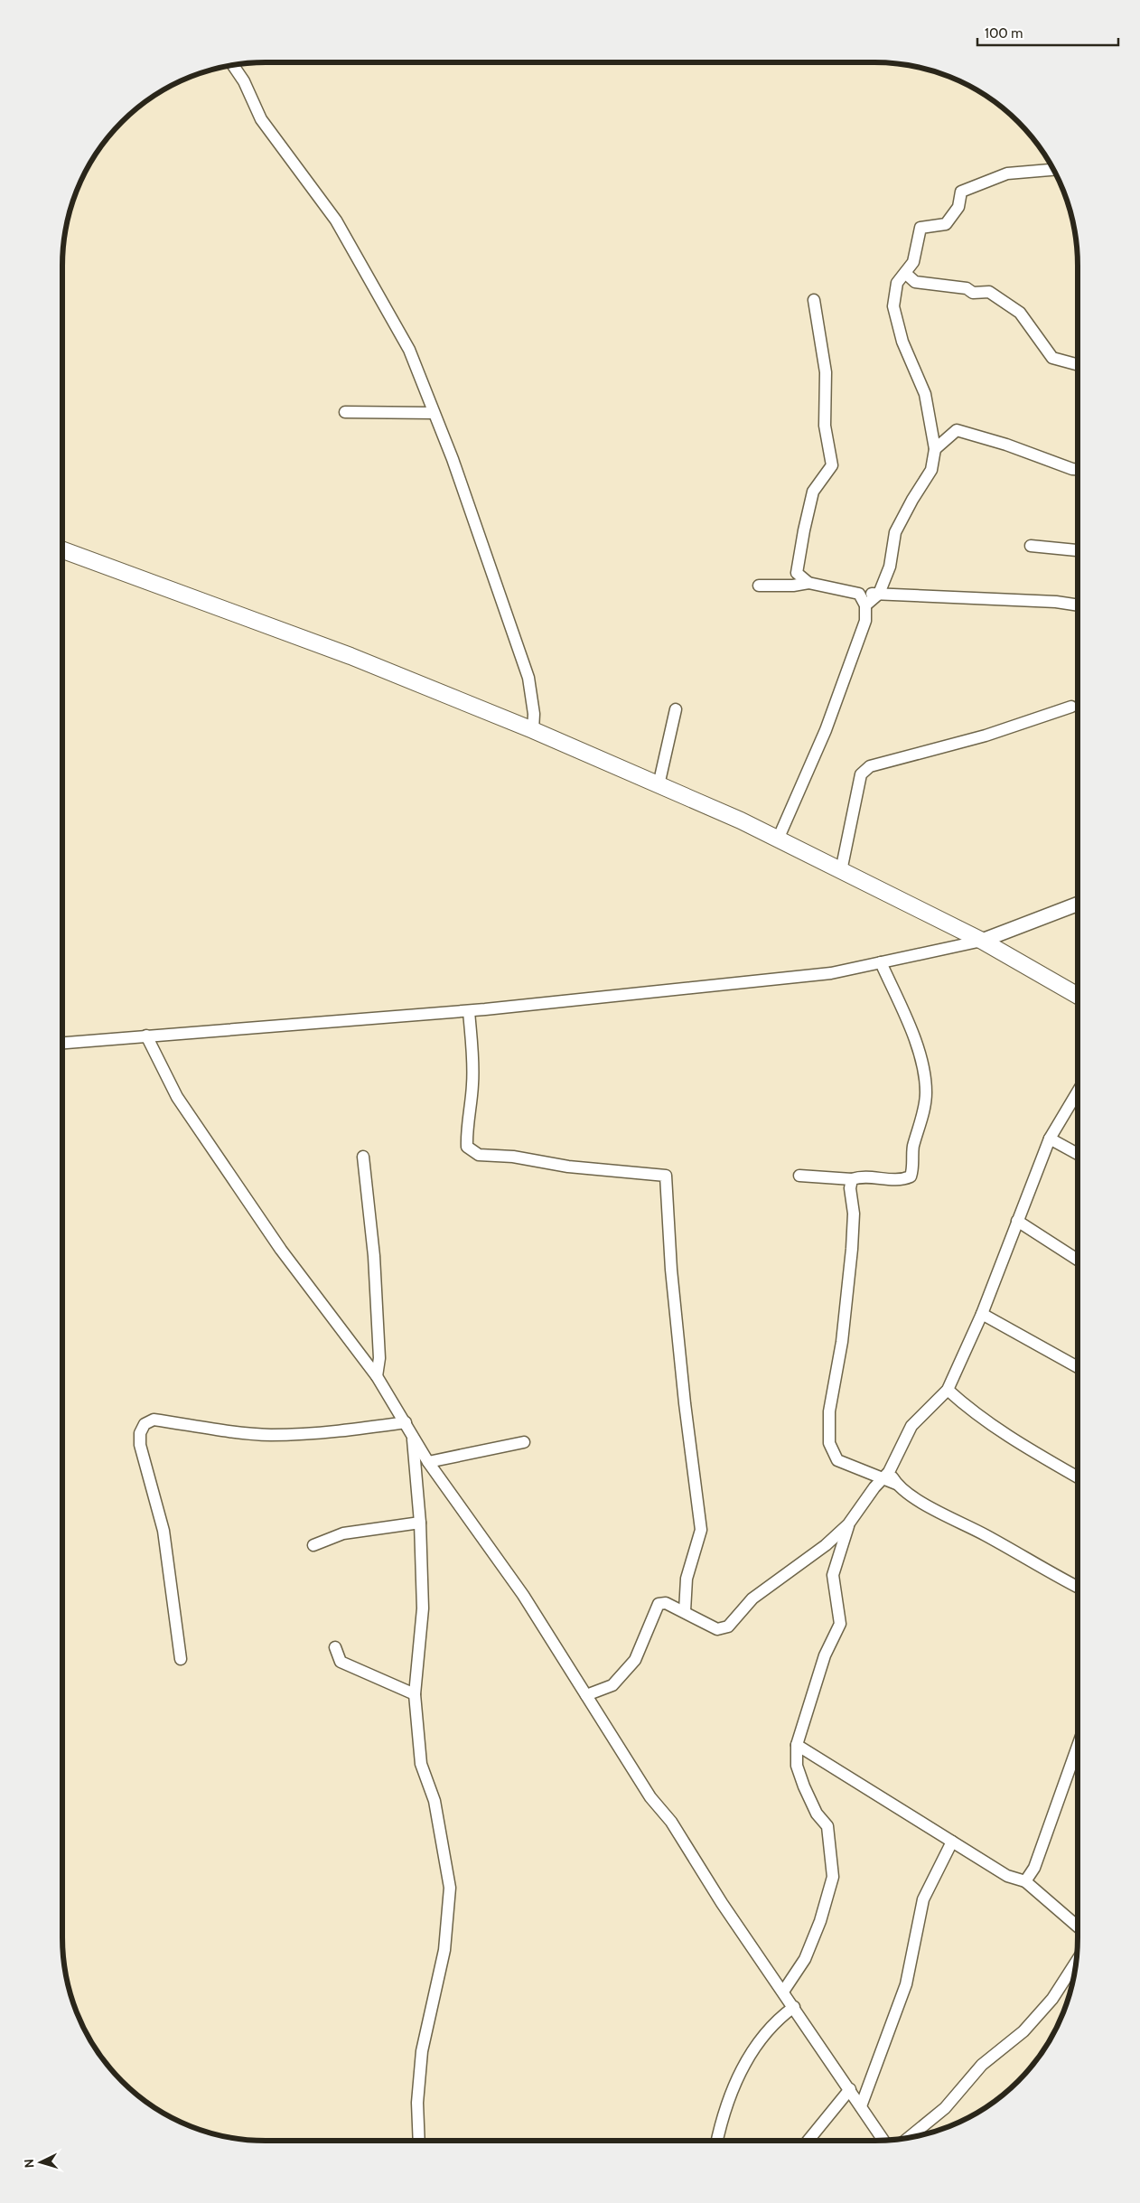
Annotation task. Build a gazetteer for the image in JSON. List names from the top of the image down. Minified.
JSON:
{"scale_bar":"100 m","north":"left"}
